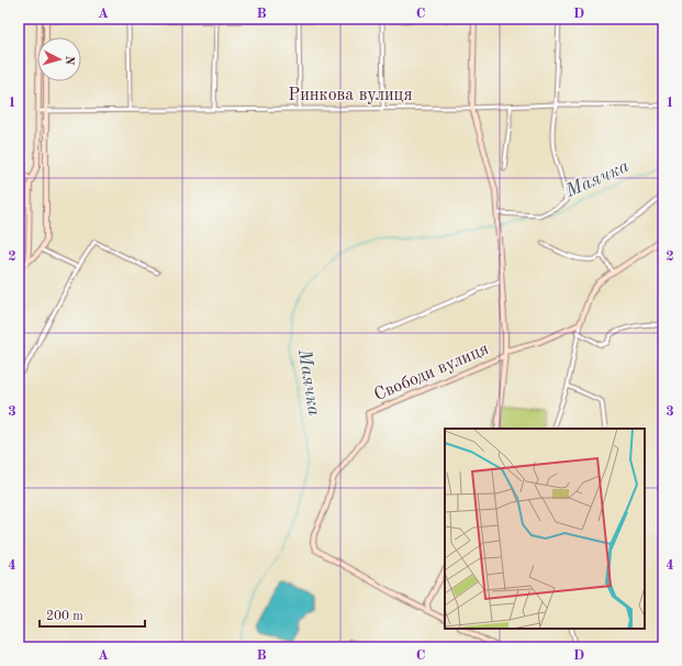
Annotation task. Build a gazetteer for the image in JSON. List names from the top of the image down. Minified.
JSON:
{"streets":{"street":["Ринкова вулиця","Свободи вулиця"]},"water":["Маячка"],"scale_bar":"200 m","north":"right","grid":{"columns":["A","B","C","D"],"rows":["1","2","3","4"]}}
